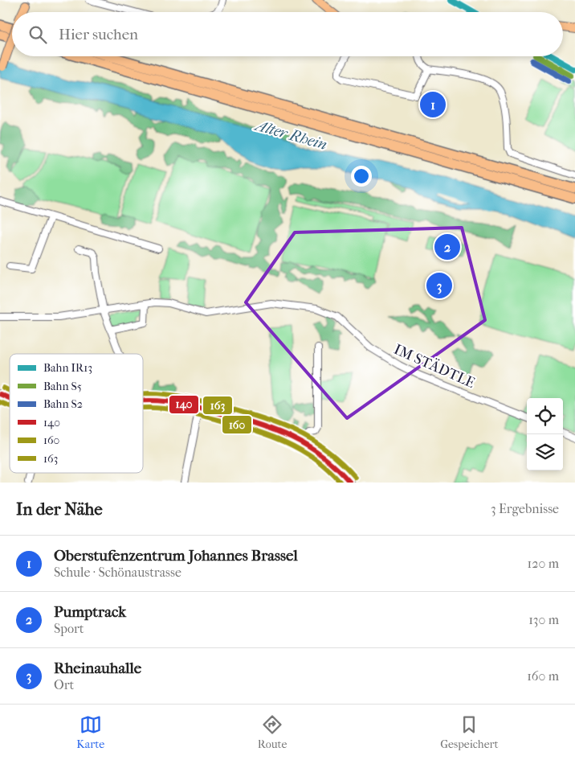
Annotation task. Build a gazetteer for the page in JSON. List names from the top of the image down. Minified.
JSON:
{"streets":{"street":["IM STÄDTLE"]},"water":["Alter Rhein"],"lines":["rail line IR13","rail line S5","rail line S2","transit line 163","transit line 140","transit line 160"],"legend":["Bahn IR13","Bahn S5","Bahn S2","140","160","163"],"page":{"search":"Hier suchen","pins":["1","2","3"],"heading":["In der Nähe","3 Ergebnisse"],"list":[{"mark":"1","name":"Oberstufenzentrum Johannes Brassel","note":"Schule · Schönaustrasse","value":"120 m"},{"mark":"2","name":"Pumptrack","note":"Sport","value":"130 m"},{"mark":"3","name":"Rheinauhalle","note":"Ort","value":"160 m"}],"nav":["Karte","Route","Gespeichert"]}}
